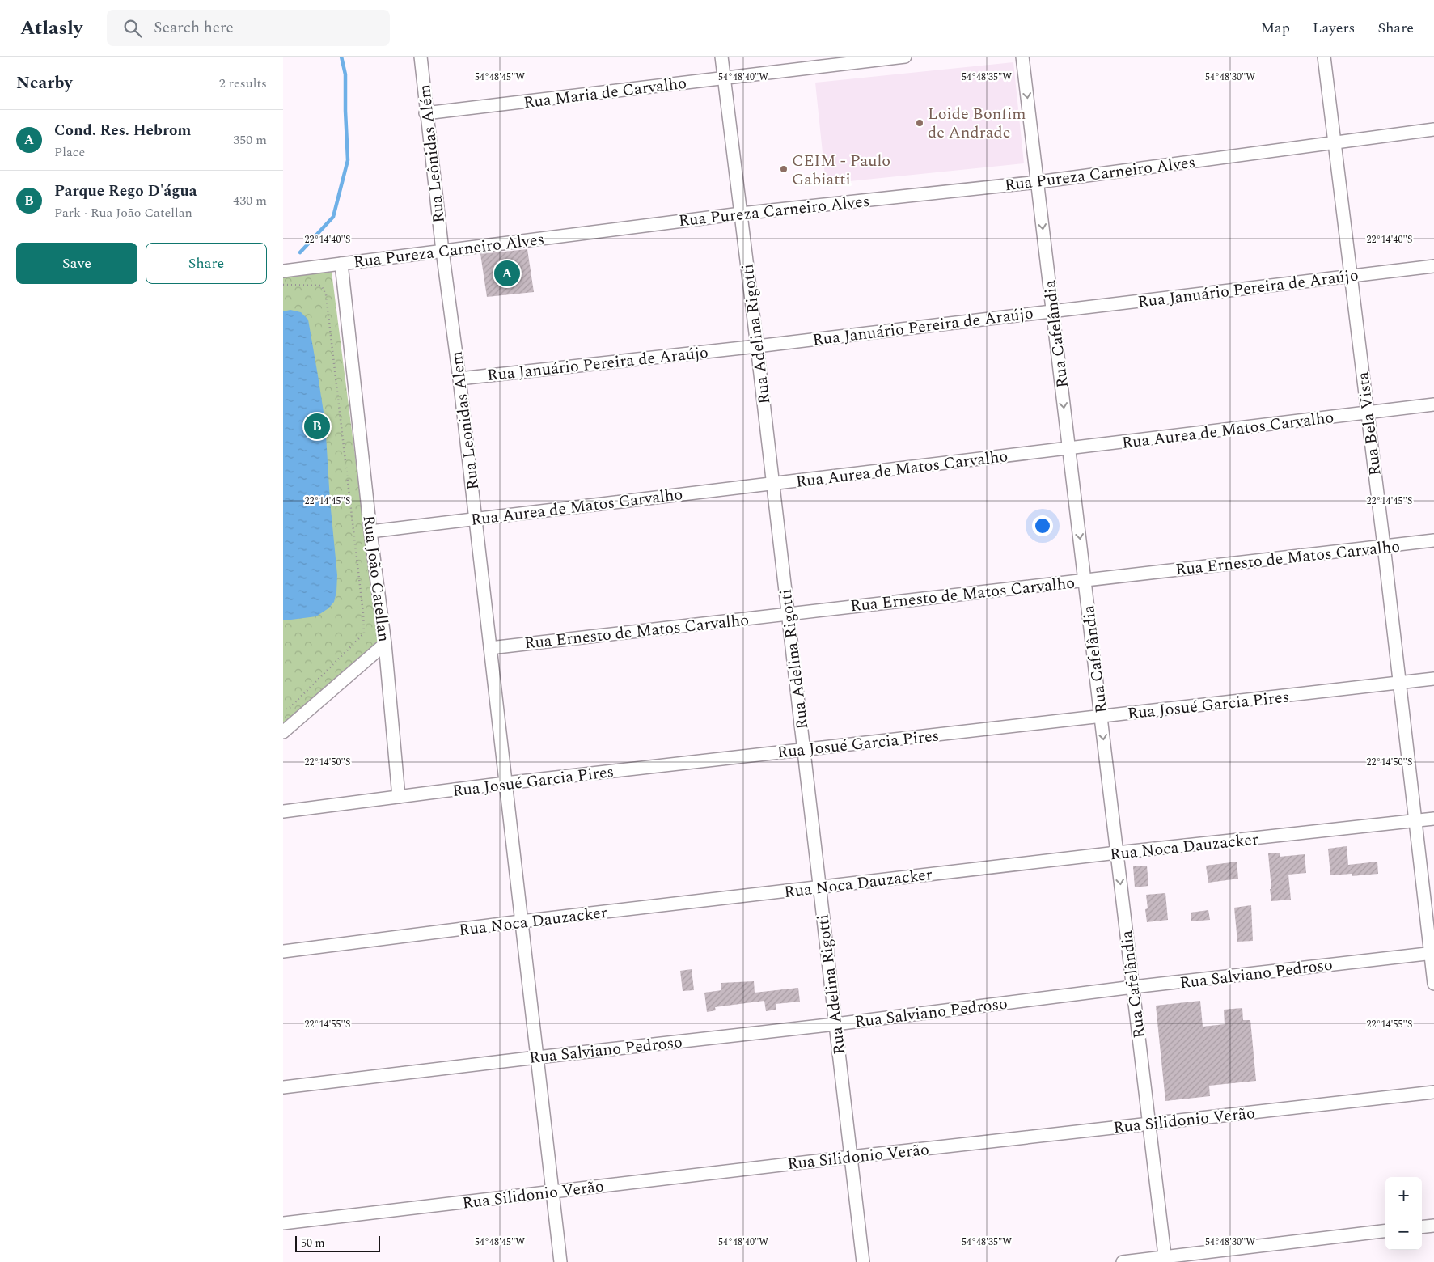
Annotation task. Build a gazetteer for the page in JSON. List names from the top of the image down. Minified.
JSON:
{"streets":{"street":["Rua Maria de Carvalho","Rua Leônidas Além","Rua Pureza Carneiro Alves","Rua Januário Pereira de Araújo","Rua Adelina Rigotti","Rua Cafelândia","Rua Leonidas Alem","Rua Bela Vista","Rua Aurea de Matos Carvalho","Rua Ernesto de Matos Carvalho","Rua João Catellan","Rua Josué Garcia Pires","Rua Noca Dauzacker","Rua Salviano Pedroso","Rua Silidonio Verão"]},"crossings":[["Rua Maria de Carvalho","Rua Leônidas Além"],["Rua Maria de Carvalho","Rua Adelina Rigotti"],["Rua Leônidas Além","Rua Pureza Carneiro Alves"],["Rua Leônidas Além","Rua Leonidas Alem"],["Rua Pureza Carneiro Alves","Rua Adelina Rigotti"],["Rua Pureza Carneiro Alves","Rua Cafelândia"],["Rua Pureza Carneiro Alves","Rua Leonidas Alem"],["Rua Pureza Carneiro Alves","Rua Bela Vista"],["Rua Pureza Carneiro Alves","Rua João Catellan"],["Rua Januário Pereira de Araújo","Rua Adelina Rigotti"],["Rua Januário Pereira de Araújo","Rua Cafelândia"],["Rua Januário Pereira de Araújo","Rua Leonidas Alem"],["Rua Januário Pereira de Araújo","Rua Bela Vista"],["Rua Adelina Rigotti","Rua Aurea de Matos Carvalho"],["Rua Adelina Rigotti","Rua Ernesto de Matos Carvalho"],["Rua Adelina Rigotti","Rua Josué Garcia Pires"],["Rua Adelina Rigotti","Rua Noca Dauzacker"],["Rua Adelina Rigotti","Rua Salviano Pedroso"],["Rua Adelina Rigotti","Rua Silidonio Verão"],["Rua Cafelândia","Rua Aurea de Matos Carvalho"],["Rua Cafelândia","Rua Ernesto de Matos Carvalho"],["Rua Cafelândia","Rua Josué Garcia Pires"],["Rua Cafelândia","Rua Noca Dauzacker"],["Rua Cafelândia","Rua Salviano Pedroso"],["Rua Cafelândia","Rua Silidonio Verão"],["Rua Leonidas Alem","Rua Aurea de Matos Carvalho"],["Rua Leonidas Alem","Rua Ernesto de Matos Carvalho"],["Rua Leonidas Alem","Rua Josué Garcia Pires"],["Rua Bela Vista","Rua Aurea de Matos Carvalho"],["Rua Bela Vista","Rua Ernesto de Matos Carvalho"],["Rua Bela Vista","Rua Josué Garcia Pires"],["Rua Bela Vista","Rua Noca Dauzacker"],["Rua Bela Vista","Rua Salviano Pedroso"],["Rua Aurea de Matos Carvalho","Rua João Catellan"],["Rua João Catellan","Rua Josué Garcia Pires"]],"one_way":["Rua Cafelândia"],"places":["Loide Bonfim de Andrade","CEIM - Paulo Gabiatti"],"scale_bar":"50 m","page":{"header":"Atlasly","search":"Search here","nav":["Map","Layers","Share"],"heading":["Nearby","2 results"],"list":[{"mark":"A","name":"Cond. Res. Hebrom","note":"Place","value":"350 m"},{"mark":"B","name":"Parque Rego D'água","note":"Park · Rua João Catellan","value":"430 m"}],"buttons":["Save","Share"],"pins":["A","B"],"map_buttons":["+","−"],"scale":"50 m"},"coordinates":["54°48'45\"W","54°48'40\"W","54°48'35\"W","54°48'30\"W","22°14'40\"S","22°14'45\"S","22°14'50\"S","22°14'55\"S"]}
